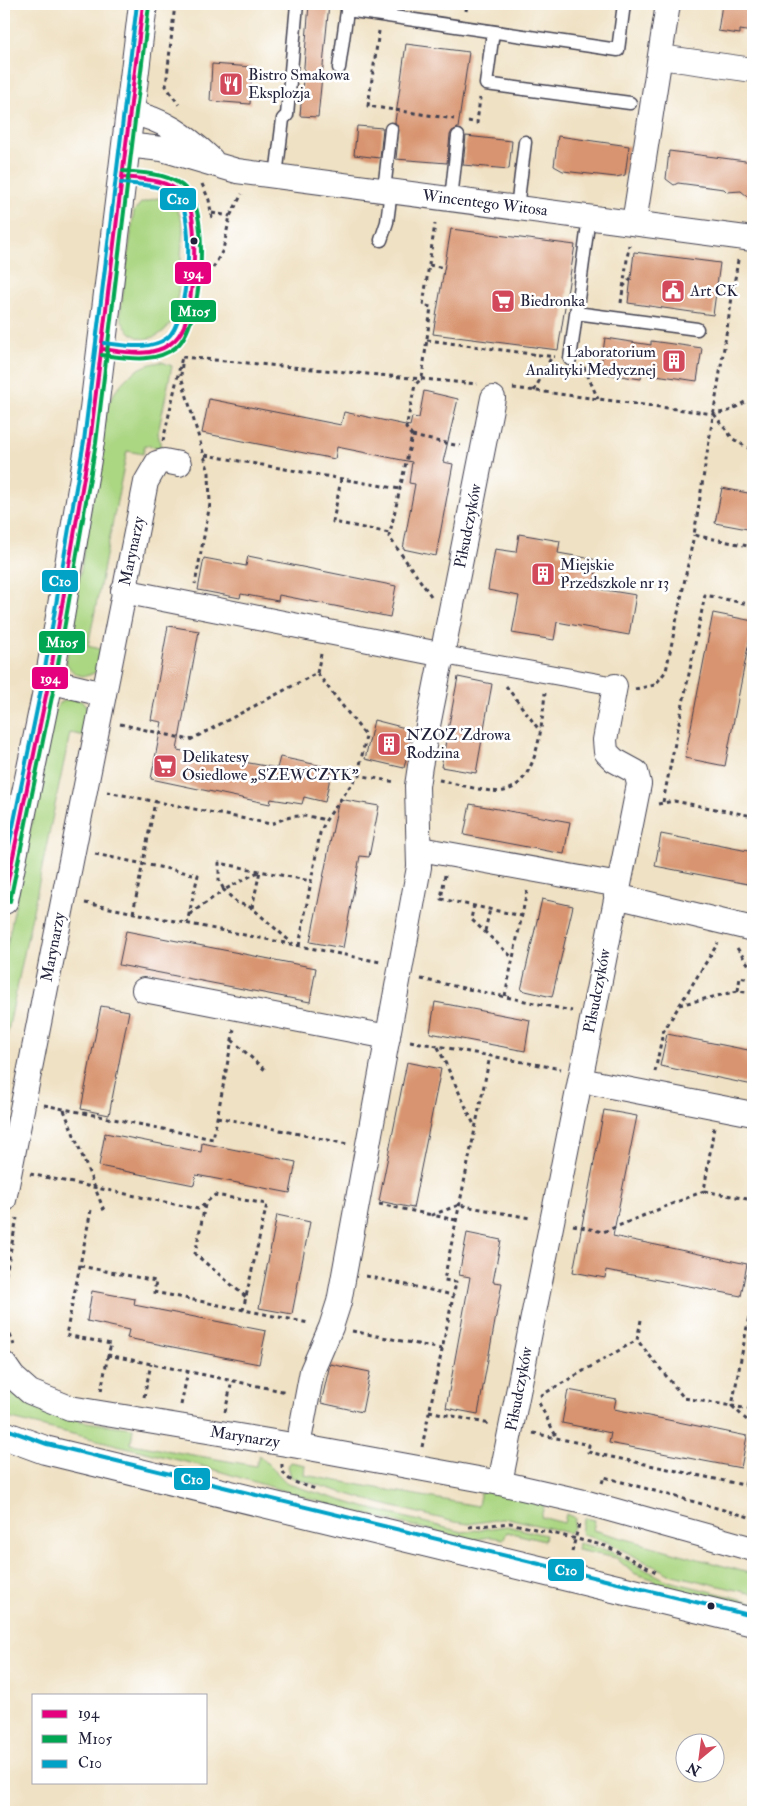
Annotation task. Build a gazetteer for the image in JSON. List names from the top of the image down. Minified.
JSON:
{"streets":{"street":["Wincentego Witosa","Piłsudczyków","Marynarzy"]},"crossings":[["Piłsudczyków","Marynarzy"]],"places":{"restaurant":["Bistro Smakowa Eksplozja"],"public building":["Art CK"],"supermarket":["Biedronka","Delikatesy Osiedlowe „SZEWCZYK”"],"building":["Laboratorium Analityki Medycznej","Miejskie Przedszkole nr 13","NZOZ Zdrowa Rodzina"]},"lines":["transit line 194","transit line C10","transit line M105"],"legend":["194","M105","C10"],"north":"bottom left"}
